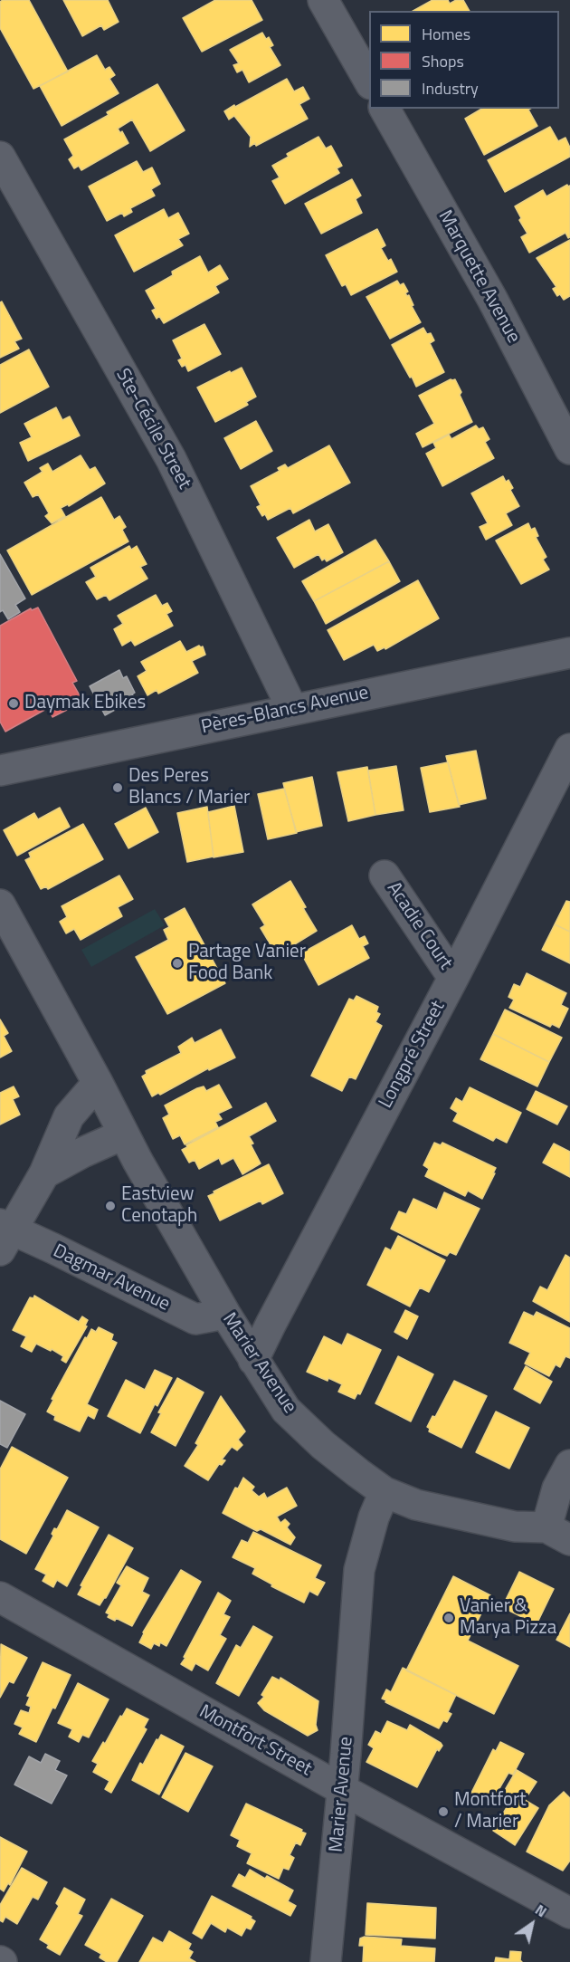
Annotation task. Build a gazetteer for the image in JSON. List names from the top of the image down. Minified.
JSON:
{"streets":{"street":["Marquette Avenue","Ste-Cécile Street","Pères-Blancs Avenue","Acadie Court","Longpré Street","Dagmar Avenue","Marier Avenue","Montfort Street"]},"crossings":[["Ste-Cécile Street","Pères-Blancs Avenue"],["Acadie Court","Longpré Street"],["Longpré Street","Marier Avenue"],["Dagmar Avenue","Marier Avenue"],["Marier Avenue","Montfort Street"]],"places":["Daymak Ebikes","Des Peres Blancs / Marier","Partage Vanier Food Bank","Eastview Cenotaph","Vanier & Marya Pizza","Montfort / Marier"],"legend":["Homes","Shops","Industry"],"north":"top right"}
